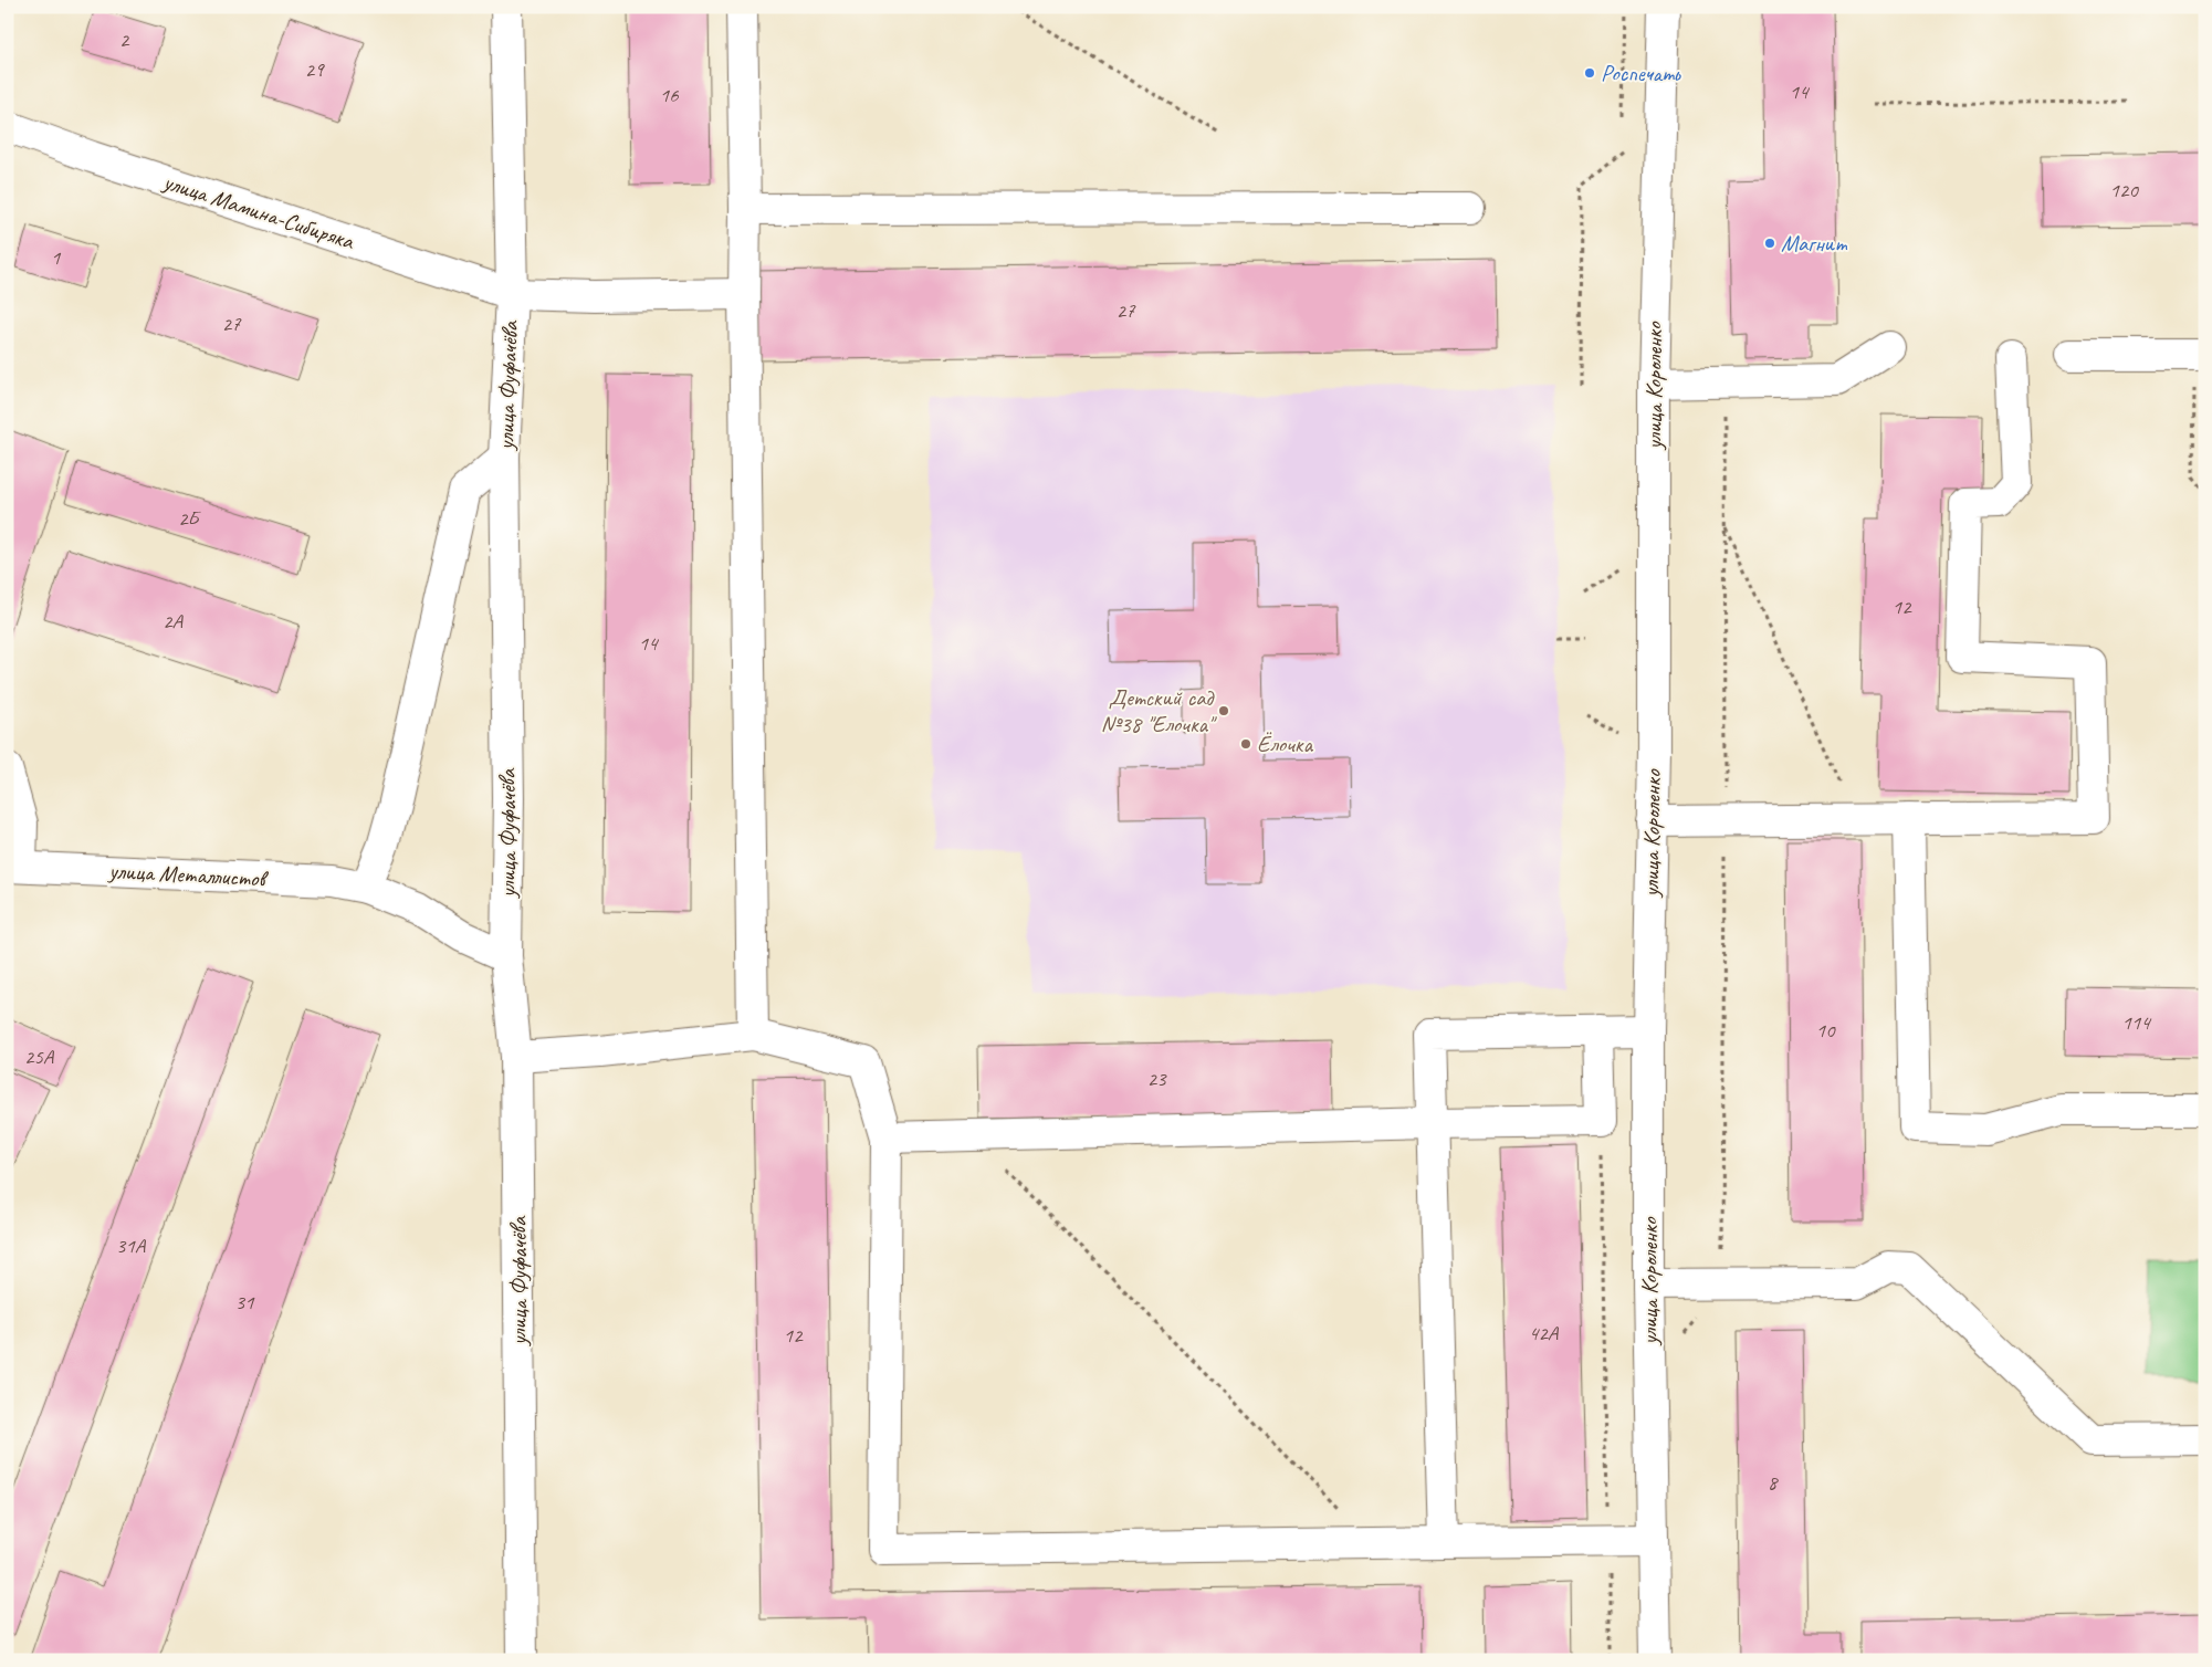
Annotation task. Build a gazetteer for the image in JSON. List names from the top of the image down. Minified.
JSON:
{"streets":{"street":["улица Мамина-Сибиряка","улица Фуфачёва","улица Короленко","улица Металлистов"]},"crossings":[["улица Мамина-Сибиряка","улица Фуфачёва"],["улица Фуфачёва","улица Металлистов"]],"places":["Роспечать","Магнит","Детский сад №38 \"Елочка\"","Ёлочка"],"house_numbers":["2","29","14","16","120","1","27","27","2Б","12","2А","14","114","10","25А","23","31А","31","42А","12","8"]}
